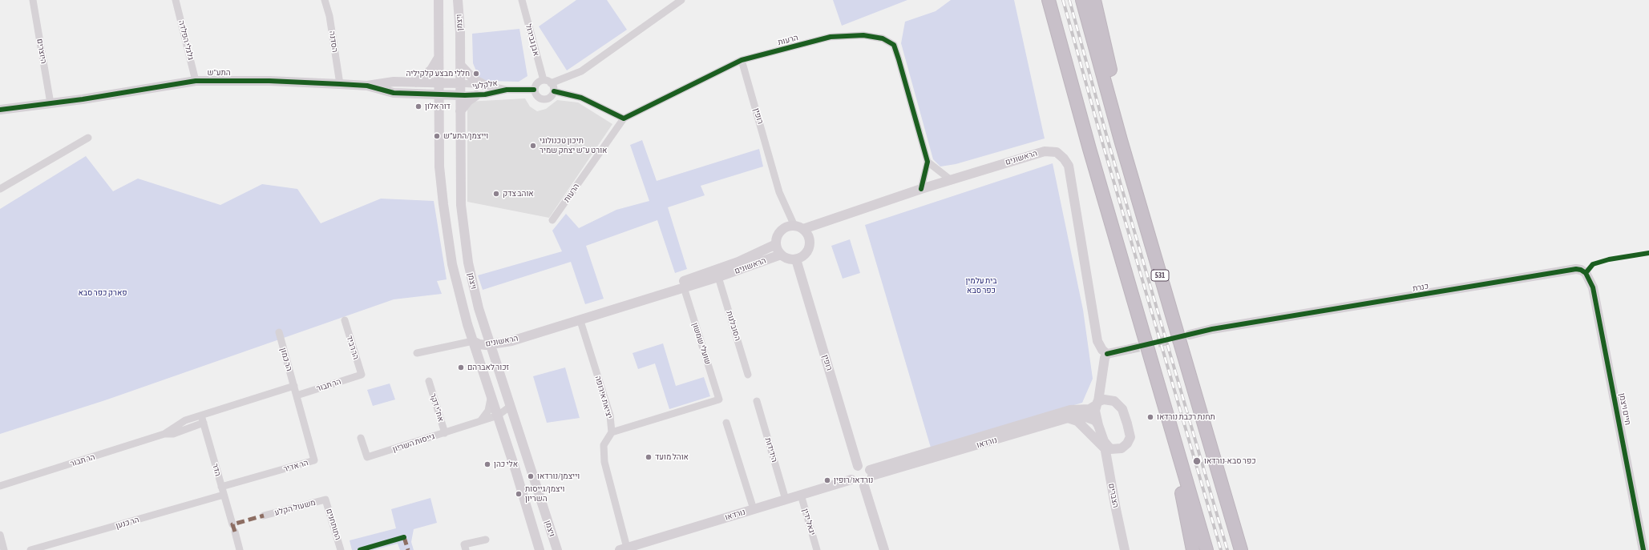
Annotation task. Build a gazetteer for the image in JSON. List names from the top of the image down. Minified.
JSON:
{"streets":{"highway":["531"],"street":["ויצמן","גלגלי הפלדה","אבן גבירול","הרעות","הסדנה","היוצרים","התע\"ש","אלקלעי","רופין","הראשונים","כנרת","הסובלנות","שועלי שמשון","הר רביד","הר כמון","הר תבור","יציאת אירופה","אח\"י דקר","חיים ויצמן","גייסות השריון","נורדאו","הידידות","הר אדיר","הדר","הצברים","משעול הקלע","יגאל ידין","הר כנען","התותחנים"]},"crossings":[["ויצמן","התע\"ש"],["ויצמן","אלקלעי"],["ויצמן","הראשונים"],["ויצמן","גייסות השריון"],["גלגלי הפלדה","התע\"ש"],["אבן גבירול","אלקלעי"],["הרעות","רופין"],["הרעות","הראשונים"],["הסדנה","התע\"ש"],["היוצרים","התע\"ש"],["התע\"ש","אלקלעי"],["רופין","הראשונים"],["רופין","נורדאו"],["הראשונים","הסובלנות"],["הראשונים","שועלי שמשון"],["הראשונים","יציאת אירופה"],["כנרת","חיים ויצמן"],["שועלי שמשון","יציאת אירופה"],["הר רביד","הר תבור"],["הר כמון","הר תבור"],["הר כמון","הר אדיר"],["הר תבור","הר אדיר"],["הר תבור","הדר"],["אח\"י דקר","גייסות השריון"],["נורדאו","הידידות"],["נורדאו","הצברים"],["נורדאו","יגאל ידין"],["הר אדיר","הדר"],["הדר","הר כנען"],["משעול הקלע","התותחנים"]],"parks":["בית עלמין כפר סבא","פארק כפר סבא"],"places":["חללי מבצע קלקיליה","דור אלון","וייצמן/התע״ש","תיכון טכנולוגי אורט ע\"ש יצחק שמיר","אוהב צדק","זכור לאברהם","תחנת רכבת נורדאו","אוהל מועד","כפר סבא-נורדאו","אלי כהן","וייצמן/נורדאו","נורדאו/רופין","ויצמן/גייסות השריון"]}
